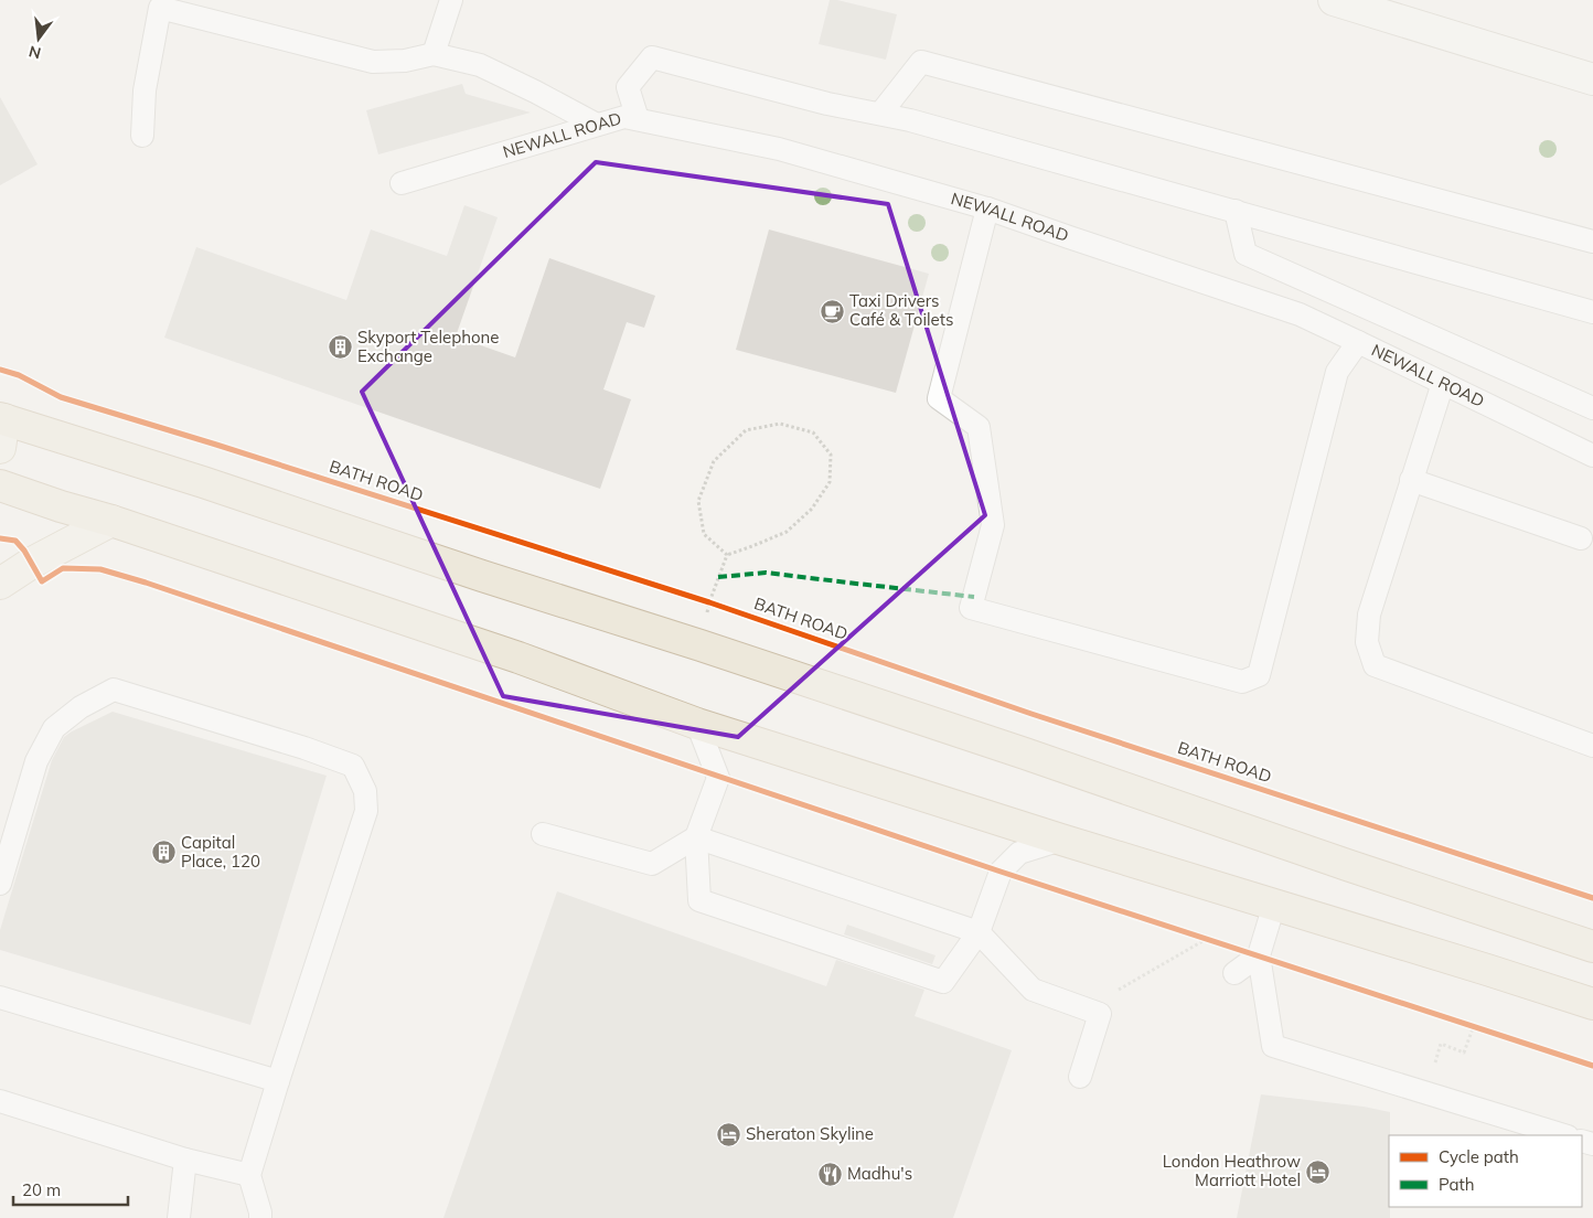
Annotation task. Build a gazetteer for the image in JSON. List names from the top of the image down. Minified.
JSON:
{"streets":{"lane":["NEWALL ROAD"],"cycle path":["BATH ROAD"]},"places":{"cafe":["Taxi Drivers Café & Toilets"],"building":["Skyport Telephone Exchange","Capital Place, 120"],"hotel":["Sheraton Skyline","London Heathrow Marriott Hotel"],"restaurant":["Madhu's"]},"legend":["Cycle path","Path"],"scale_bar":"20 m","north":"bottom"}
